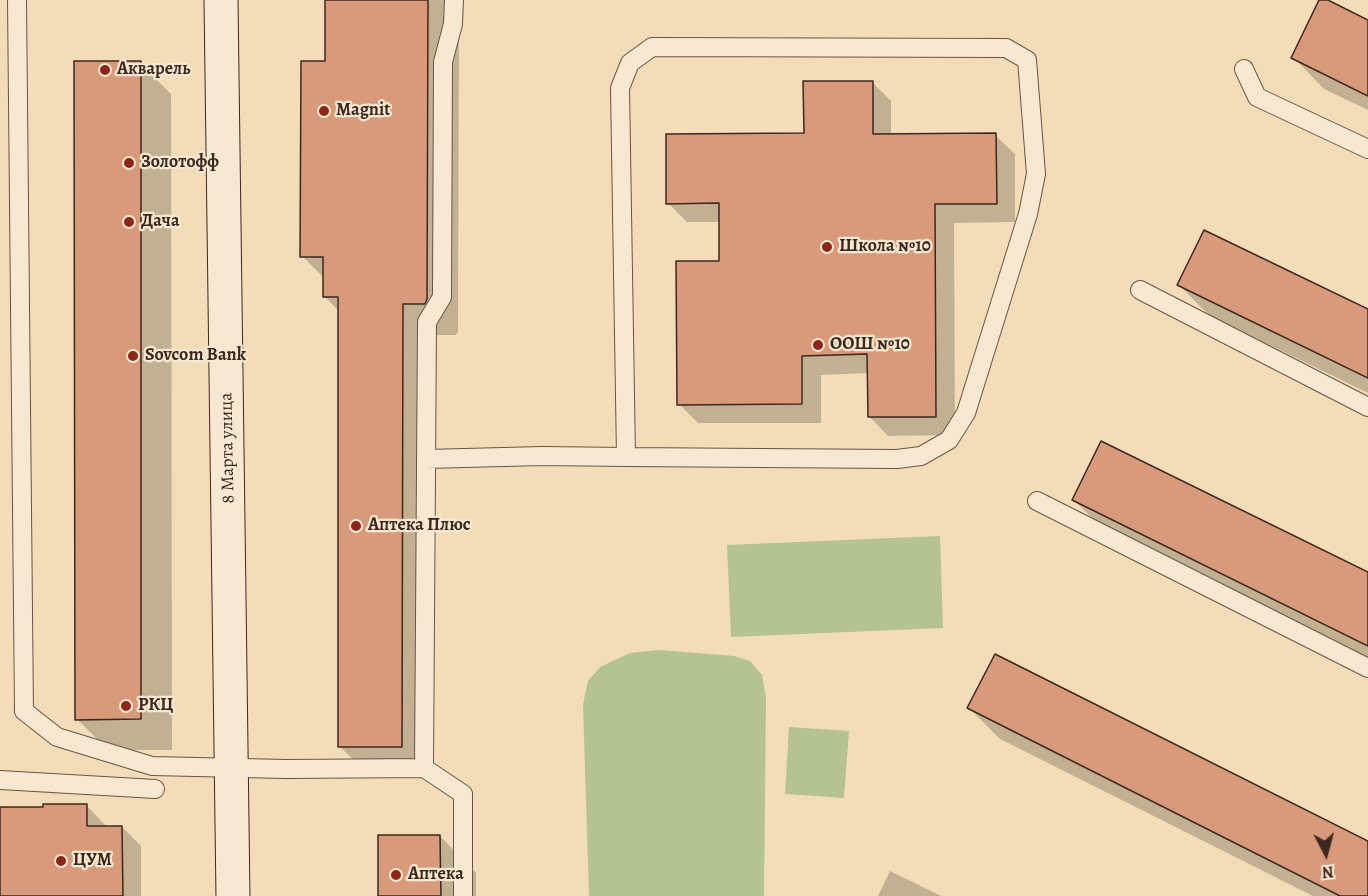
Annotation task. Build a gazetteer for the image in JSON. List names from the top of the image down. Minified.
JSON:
{"streets":{"street":["8 Марта улица"]},"places":["Акварель","Magnit","Золотофф","Дача","Школа №10","ООШ №10","Sovcom Bank","Аптека Плюс","РКЦ","ЦУМ","Аптека"],"north":"bottom"}
